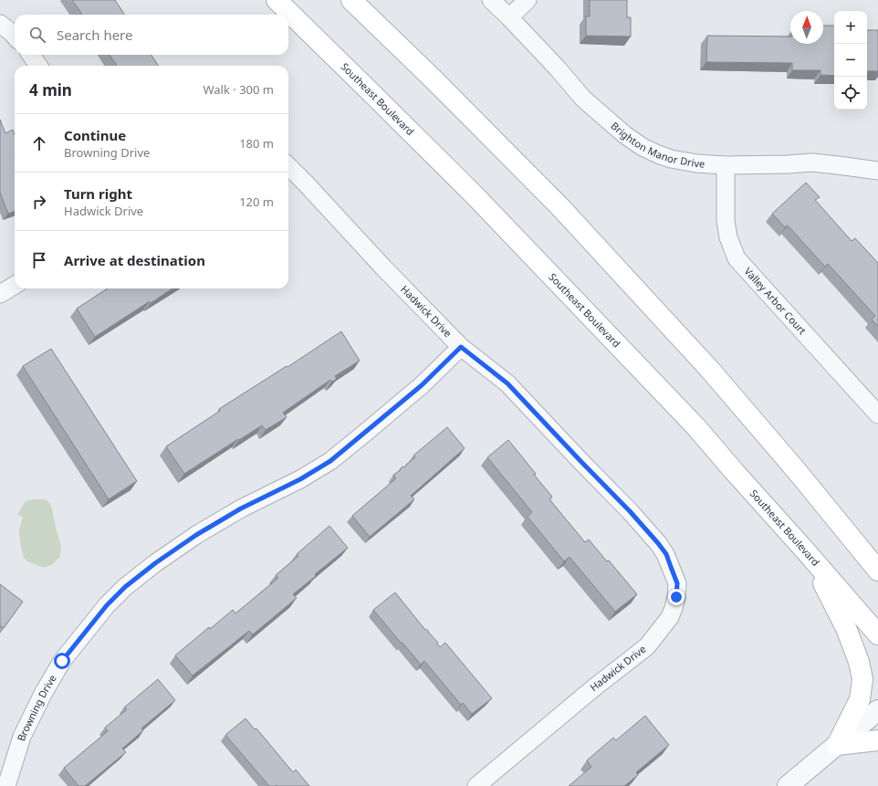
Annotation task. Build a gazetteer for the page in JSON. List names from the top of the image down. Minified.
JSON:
{"streets":{"main road":["Southeast Boulevard"],"street":["Brighton Manor Drive","Valley Arbor Court","Hadwick Drive","Browning Drive"]},"crossings":[["Brighton Manor Drive","Valley Arbor Court"],["Hadwick Drive","Browning Drive"]],"north":"top","page":{"map_buttons":["+","−"],"search":"Search here","heading":["4 min","Walk · 300 m"],"list":[["Continue","Browning Drive","180 m"],["Turn right","Hadwick Drive","120 m"],"Arrive at destination"]}}
